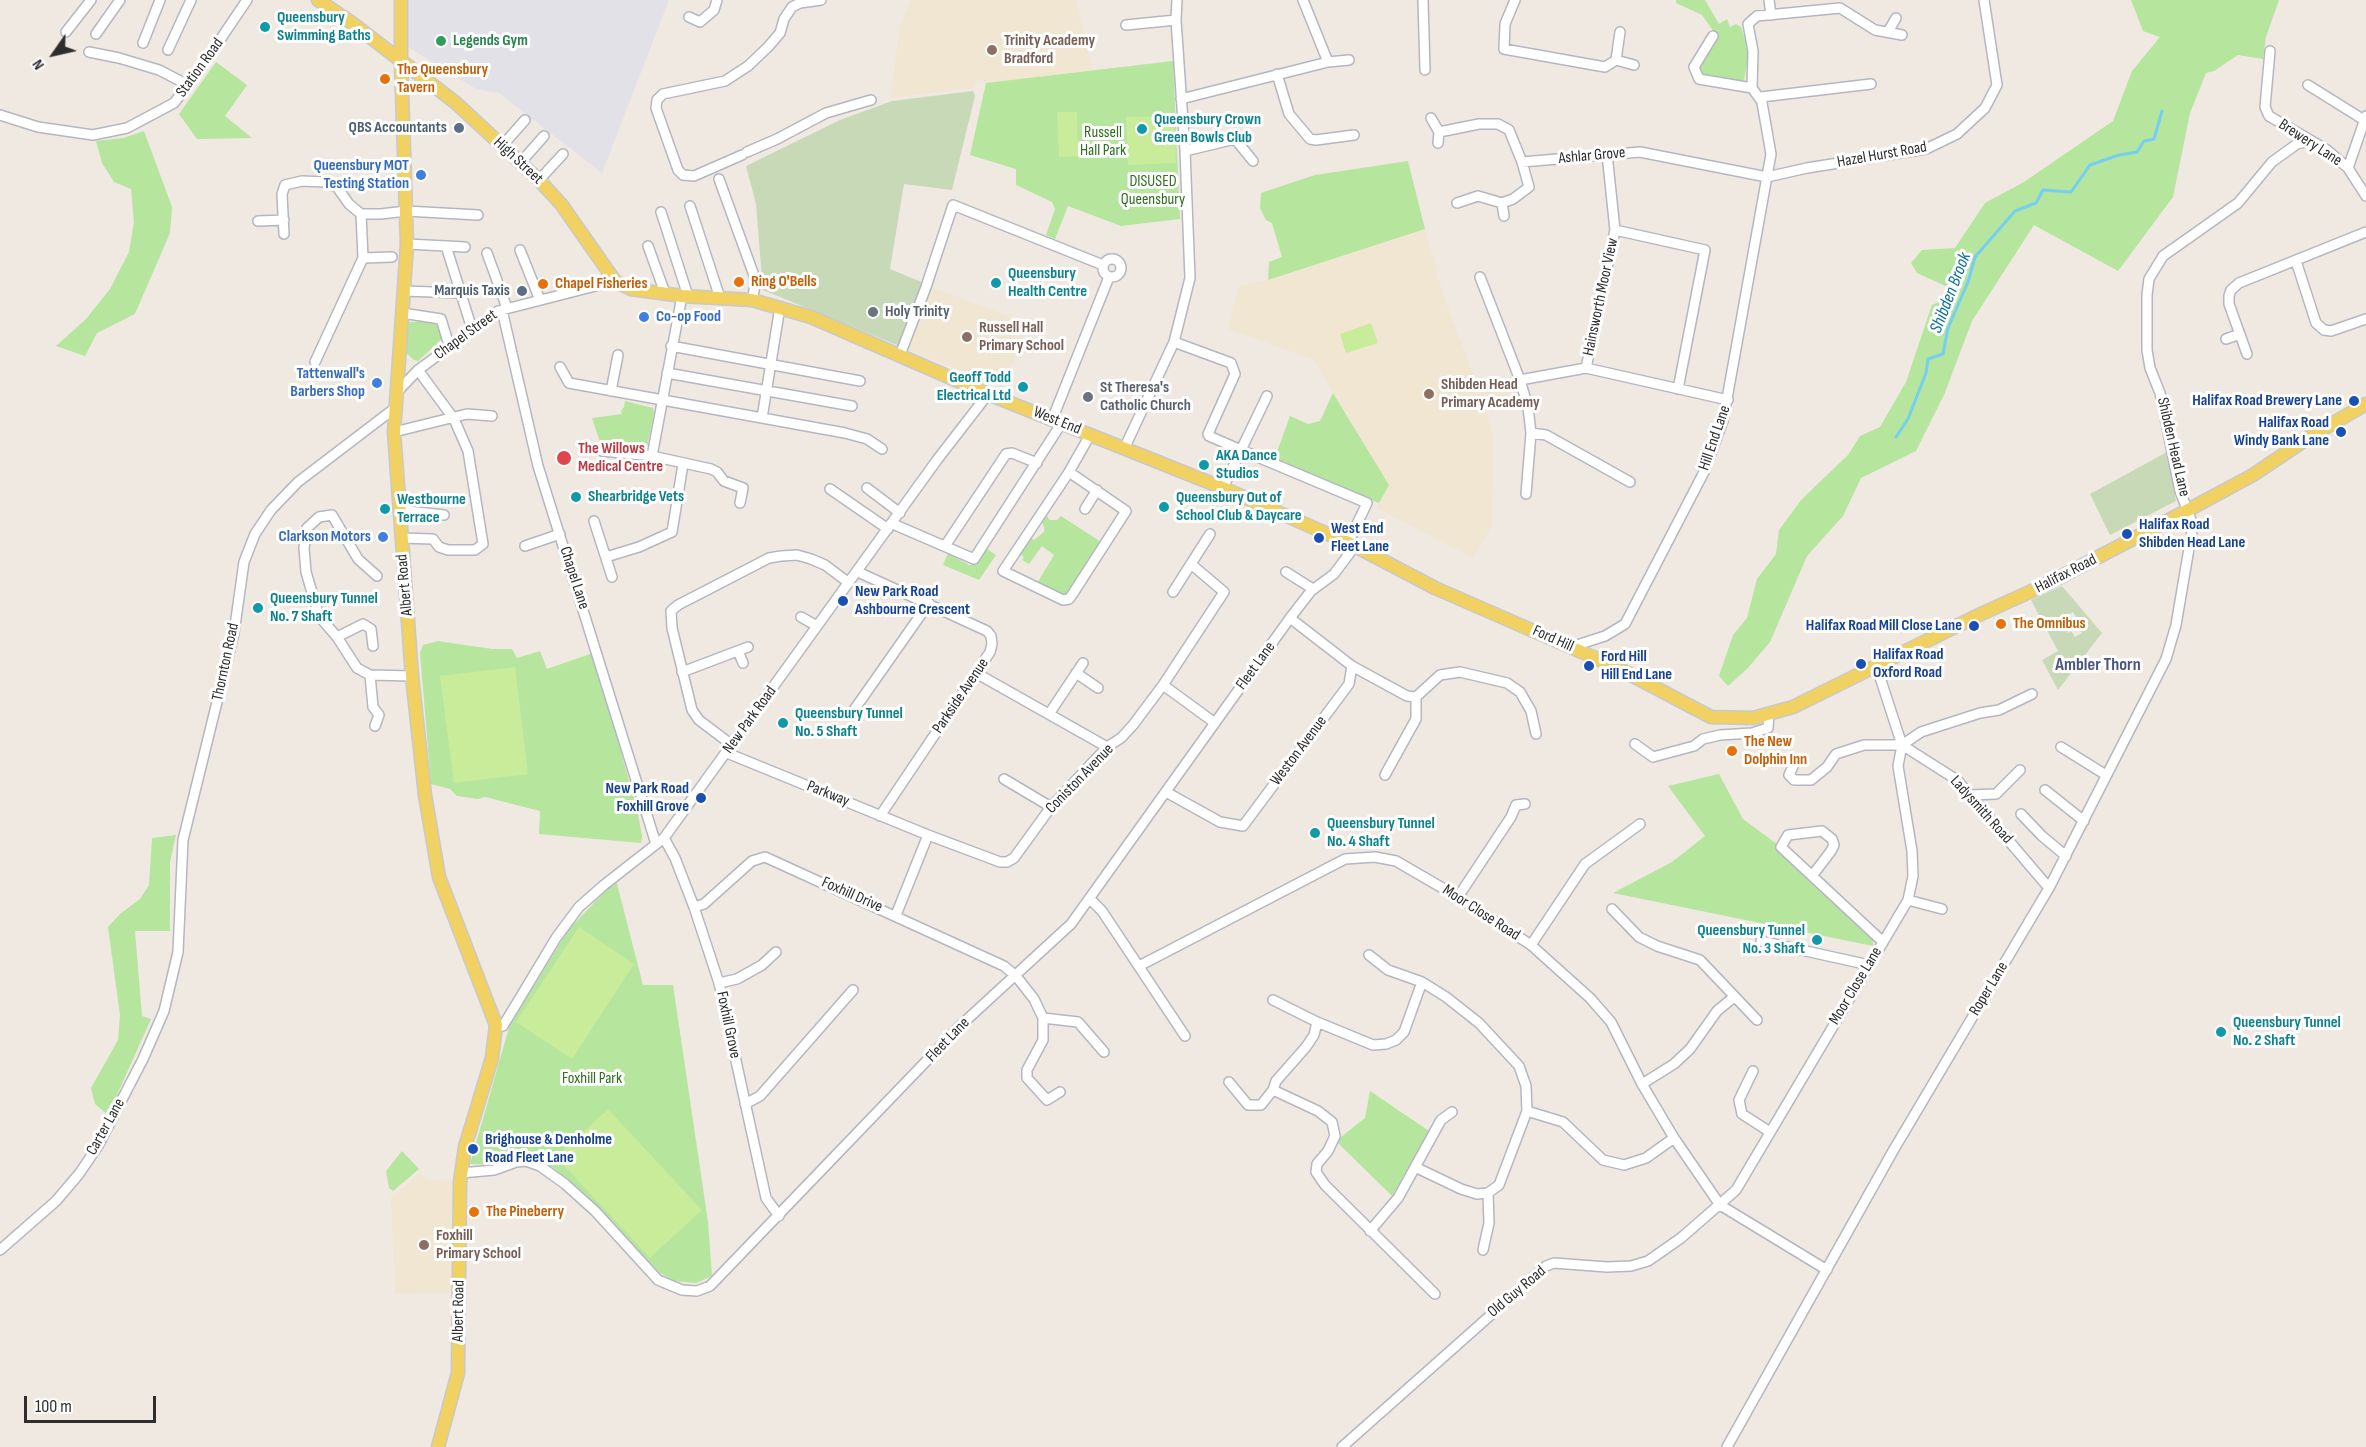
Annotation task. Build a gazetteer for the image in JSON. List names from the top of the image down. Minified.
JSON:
{"streets":{"main road":["High Street","West End","Halifax Road","Albert Road","Ford Hill"],"street":["Station Road","Brewery Lane","Hazel Hurst Road","Ashlar Grove","Hainsworth Moor View","Chapel Street","Hill End Lane","Shibden Head Lane","Chapel Lane","Thornton Road","Fleet Lane","Parkside Avenue","New Park Road","Weston Avenue","Coniston Avenue","Parkway","Ladysmith Road","Foxhill Drive","Moor Close Road","Moor Close Lane","Roper Lane","Foxhill Grove","Carter Lane","Old Guy Road"]},"crossings":[["Brewery Lane","Shibden Head Lane"],["Hazel Hurst Road","Ashlar Grove"],["Hazel Hurst Road","Hill End Lane"],["Ashlar Grove","Hainsworth Moor View"],["Ashlar Grove","Hill End Lane"],["High Street","Chapel Street"],["High Street","West End"],["High Street","Albert Road"],["Chapel Street","West End"],["Chapel Street","Chapel Lane"],["Chapel Street","Albert Road"],["West End","Ford Hill"],["West End","Fleet Lane"],["West End","New Park Road"],["Hill End Lane","Ford Hill"],["Shibden Head Lane","Halifax Road"],["Shibden Head Lane","Roper Lane"],["Halifax Road","Ford Hill"],["Halifax Road","Roper Lane"],["Chapel Lane","New Park Road"],["Chapel Lane","Foxhill Grove"],["Albert Road","Thornton Road"],["Albert Road","Fleet Lane"],["Albert Road","New Park Road"],["Ford Hill","Fleet Lane"],["Thornton Road","Carter Lane"],["Fleet Lane","Weston Avenue"],["Fleet Lane","Foxhill Drive"],["Fleet Lane","Foxhill Grove"],["Parkside Avenue","New Park Road"],["Parkside Avenue","Parkway"],["New Park Road","Parkway"],["New Park Road","Foxhill Grove"],["Coniston Avenue","Parkway"],["Ladysmith Road","Moor Close Lane"],["Ladysmith Road","Roper Lane"],["Foxhill Drive","Foxhill Grove"],["Moor Close Road","Moor Close Lane"],["Moor Close Road","Old Guy Road"],["Moor Close Lane","Old Guy Road"]],"districts":["Ambler Thorn"],"water":["Shibden Brook"],"parks":["Russell Hall Park","DISUSED Queensbury","Foxhill Park"],"places":["Queensbury Swimming Baths","Legends Gym","Trinity Academy Bradford","The Queensbury Tavern","QBS Accountants","Queensbury Crown Green Bowls Club","Queensbury MOT Testing Station","Ring O'Bells","Queensbury Health Centre","Chapel Fisheries","Marquis Taxis","Holy Trinity","Co-op Food","Russell Hall Primary School","Tattenwall's Barbers Shop","Geoff Todd Electrical Ltd","Shibden Head Primary Academy","St Theresa's Catholic Church","Halifax Road Brewery Lane","Halifax Road Windy Bank Lane","The Willows Medical Centre","AKA Dance Studios","Shearbridge Vets","Queensbury Out of School Club & Daycare","Westbourne Terrace","Halifax Road Shibden Head Lane","Clarkson Motors","West End Fleet Lane","New Park Road Ashbourne Crescent","Queensbury Tunnel No. 7 Shaft","The Omnibus","Halifax Road Mill Close Lane","Halifax Road Oxford Road","Ford Hill Hill End Lane","Queensbury Tunnel No. 5 Shaft","The New Dolphin Inn","New Park Road Foxhill Grove","Queensbury Tunnel No. 4 Shaft","Queensbury Tunnel No. 3 Shaft","Queensbury Tunnel No. 2 Shaft","Brighouse & Denholme Road Fleet Lane","The Pineberry","Foxhill Primary School"],"scale_bar":"100 m","north":"bottom left"}
